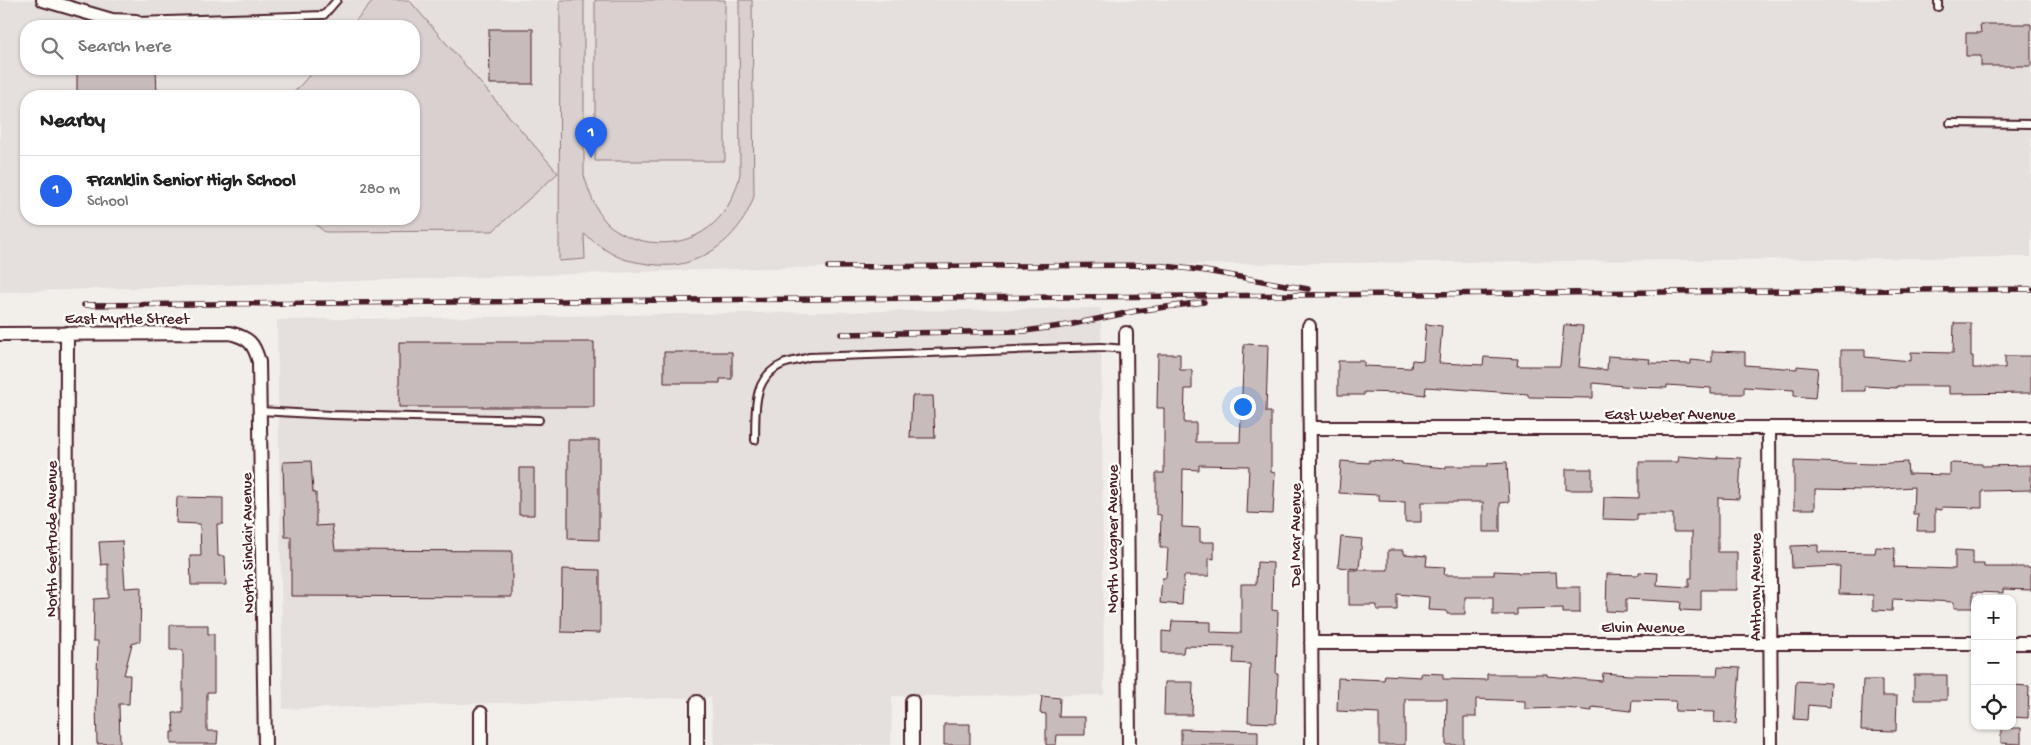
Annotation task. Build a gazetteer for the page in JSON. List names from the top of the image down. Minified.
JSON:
{"streets":{"street":["East Myrtle Street","East Weber Avenue","Del Mar Avenue","North Gertrude Avenue","North Wagner Avenue","North Sinclair Avenue","Anthony Avenue","Elvin Avenue"]},"crossings":[["East Myrtle Street","North Gertrude Avenue"],["East Myrtle Street","North Sinclair Avenue"],["East Weber Avenue","Del Mar Avenue"],["East Weber Avenue","Anthony Avenue"],["Del Mar Avenue","Elvin Avenue"],["Anthony Avenue","Elvin Avenue"]],"page":{"search":"Search here","heading":"Nearby","pins":"1","list":[{"mark":"1","name":"Franklin Senior High School","note":"School","value":"280 m"}],"map_buttons":["+","−"]}}
